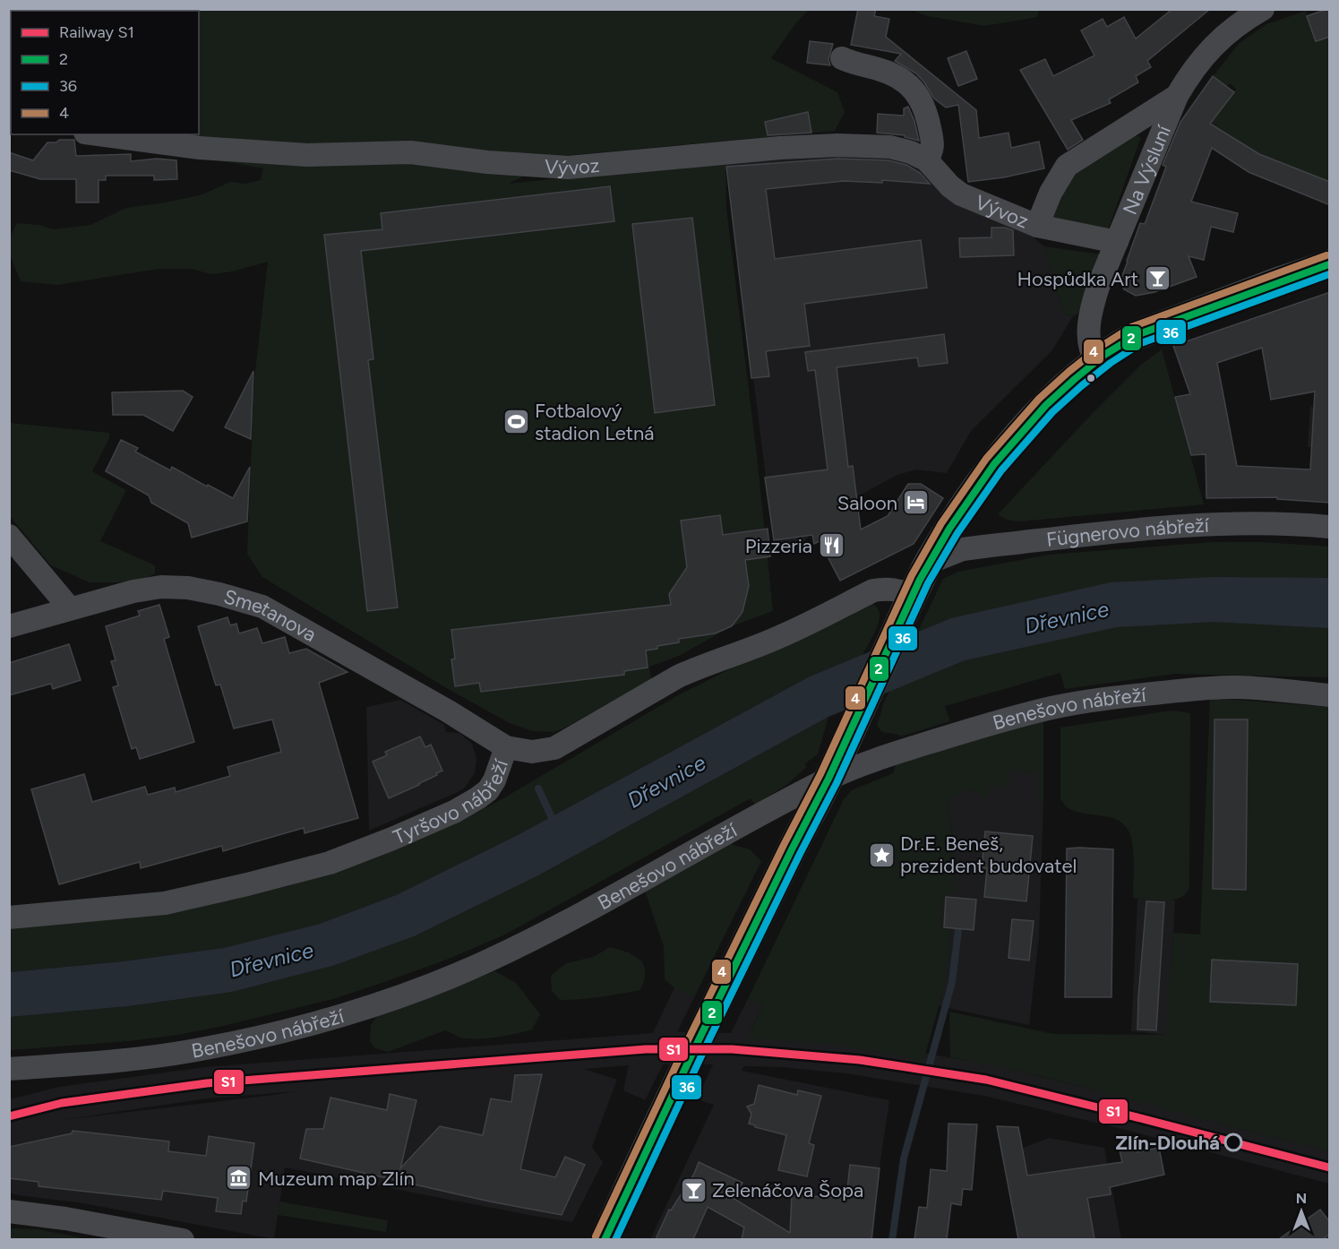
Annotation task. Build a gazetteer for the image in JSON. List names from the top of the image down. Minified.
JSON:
{"streets":{"street":["Vývoz","Na Výsluní","Fügnerovo nábřeží","Smetanova","Benešovo nábřeží","Tyršovo nábřeží"]},"crossings":[["Vývoz","Na Výsluní"],["Smetanova","Tyršovo nábřeží"]],"water":["Dřevnice"],"places":{"bar":["Hospůdka Art","Zelenáčova Šopa"],"sports":["Fotbalový stadion Letná"],"hotel":["Saloon"],"restaurant":["Pizzeria"],"place":["Dr.E. Beneš, prezident budovatel"],"other":["Zlín-Dlouhá"],"museum":["Muzeum map Zlín"]},"lines":["transit line 4","transit line 2","transit line 36","rail line S1"],"legend":["Railway S1","2","36","4"],"north":"top"}
